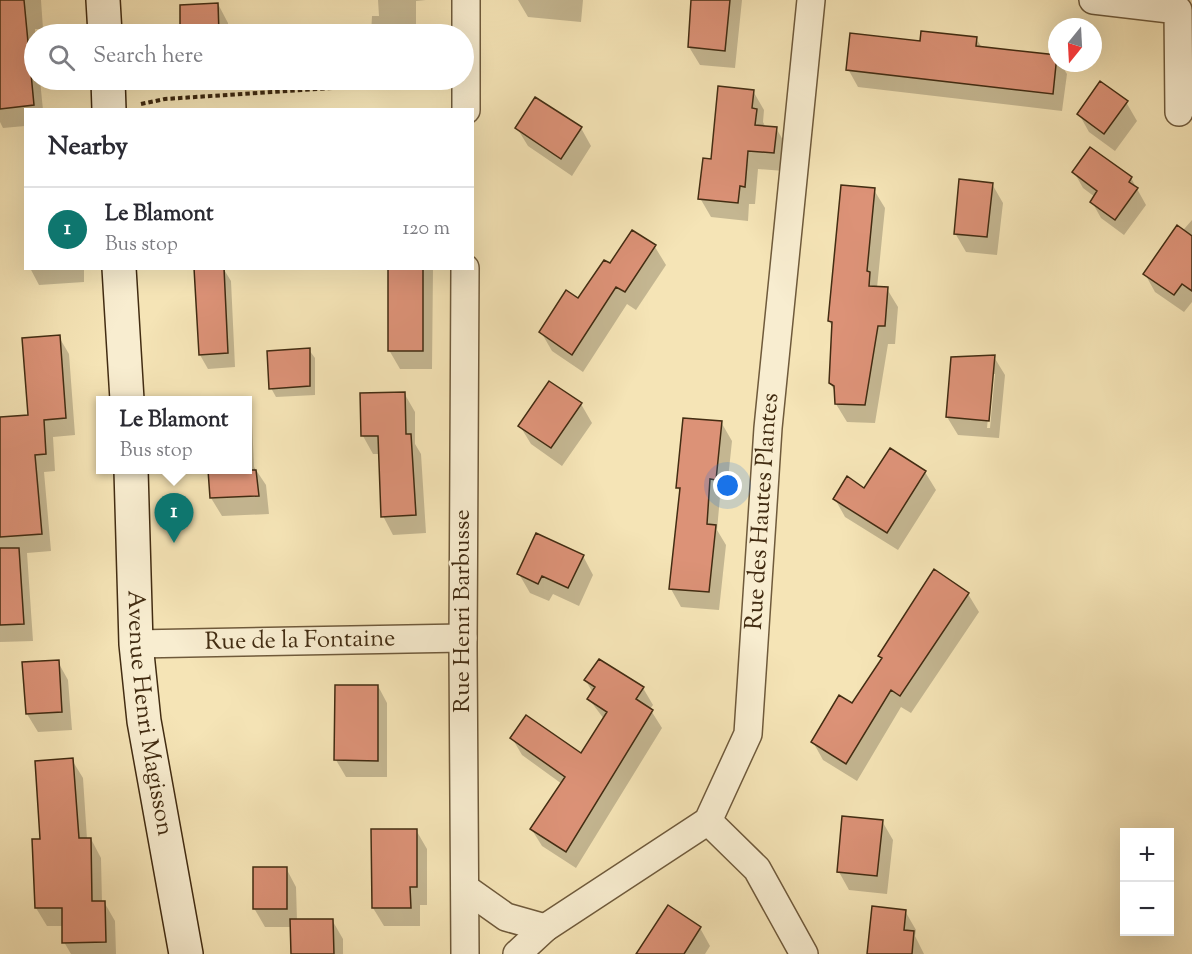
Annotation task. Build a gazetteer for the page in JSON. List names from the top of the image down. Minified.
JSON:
{"streets":{"main road":["Avenue Henri Magisson"],"street":["Rue des Hautes Plantes","Rue Henri Barbusse","Rue de la Fontaine"]},"crossings":[["Rue Henri Barbusse","Rue de la Fontaine"],["Rue de la Fontaine","Avenue Henri Magisson"]],"north":"bottom","page":{"search":"Search here","heading":"Nearby","list":[{"mark":"1","name":"Le Blamont","note":"Bus stop","value":"120 m"}],"popup":["Le Blamont","Bus stop"],"pins":"1","map_buttons":["+","−"]}}
